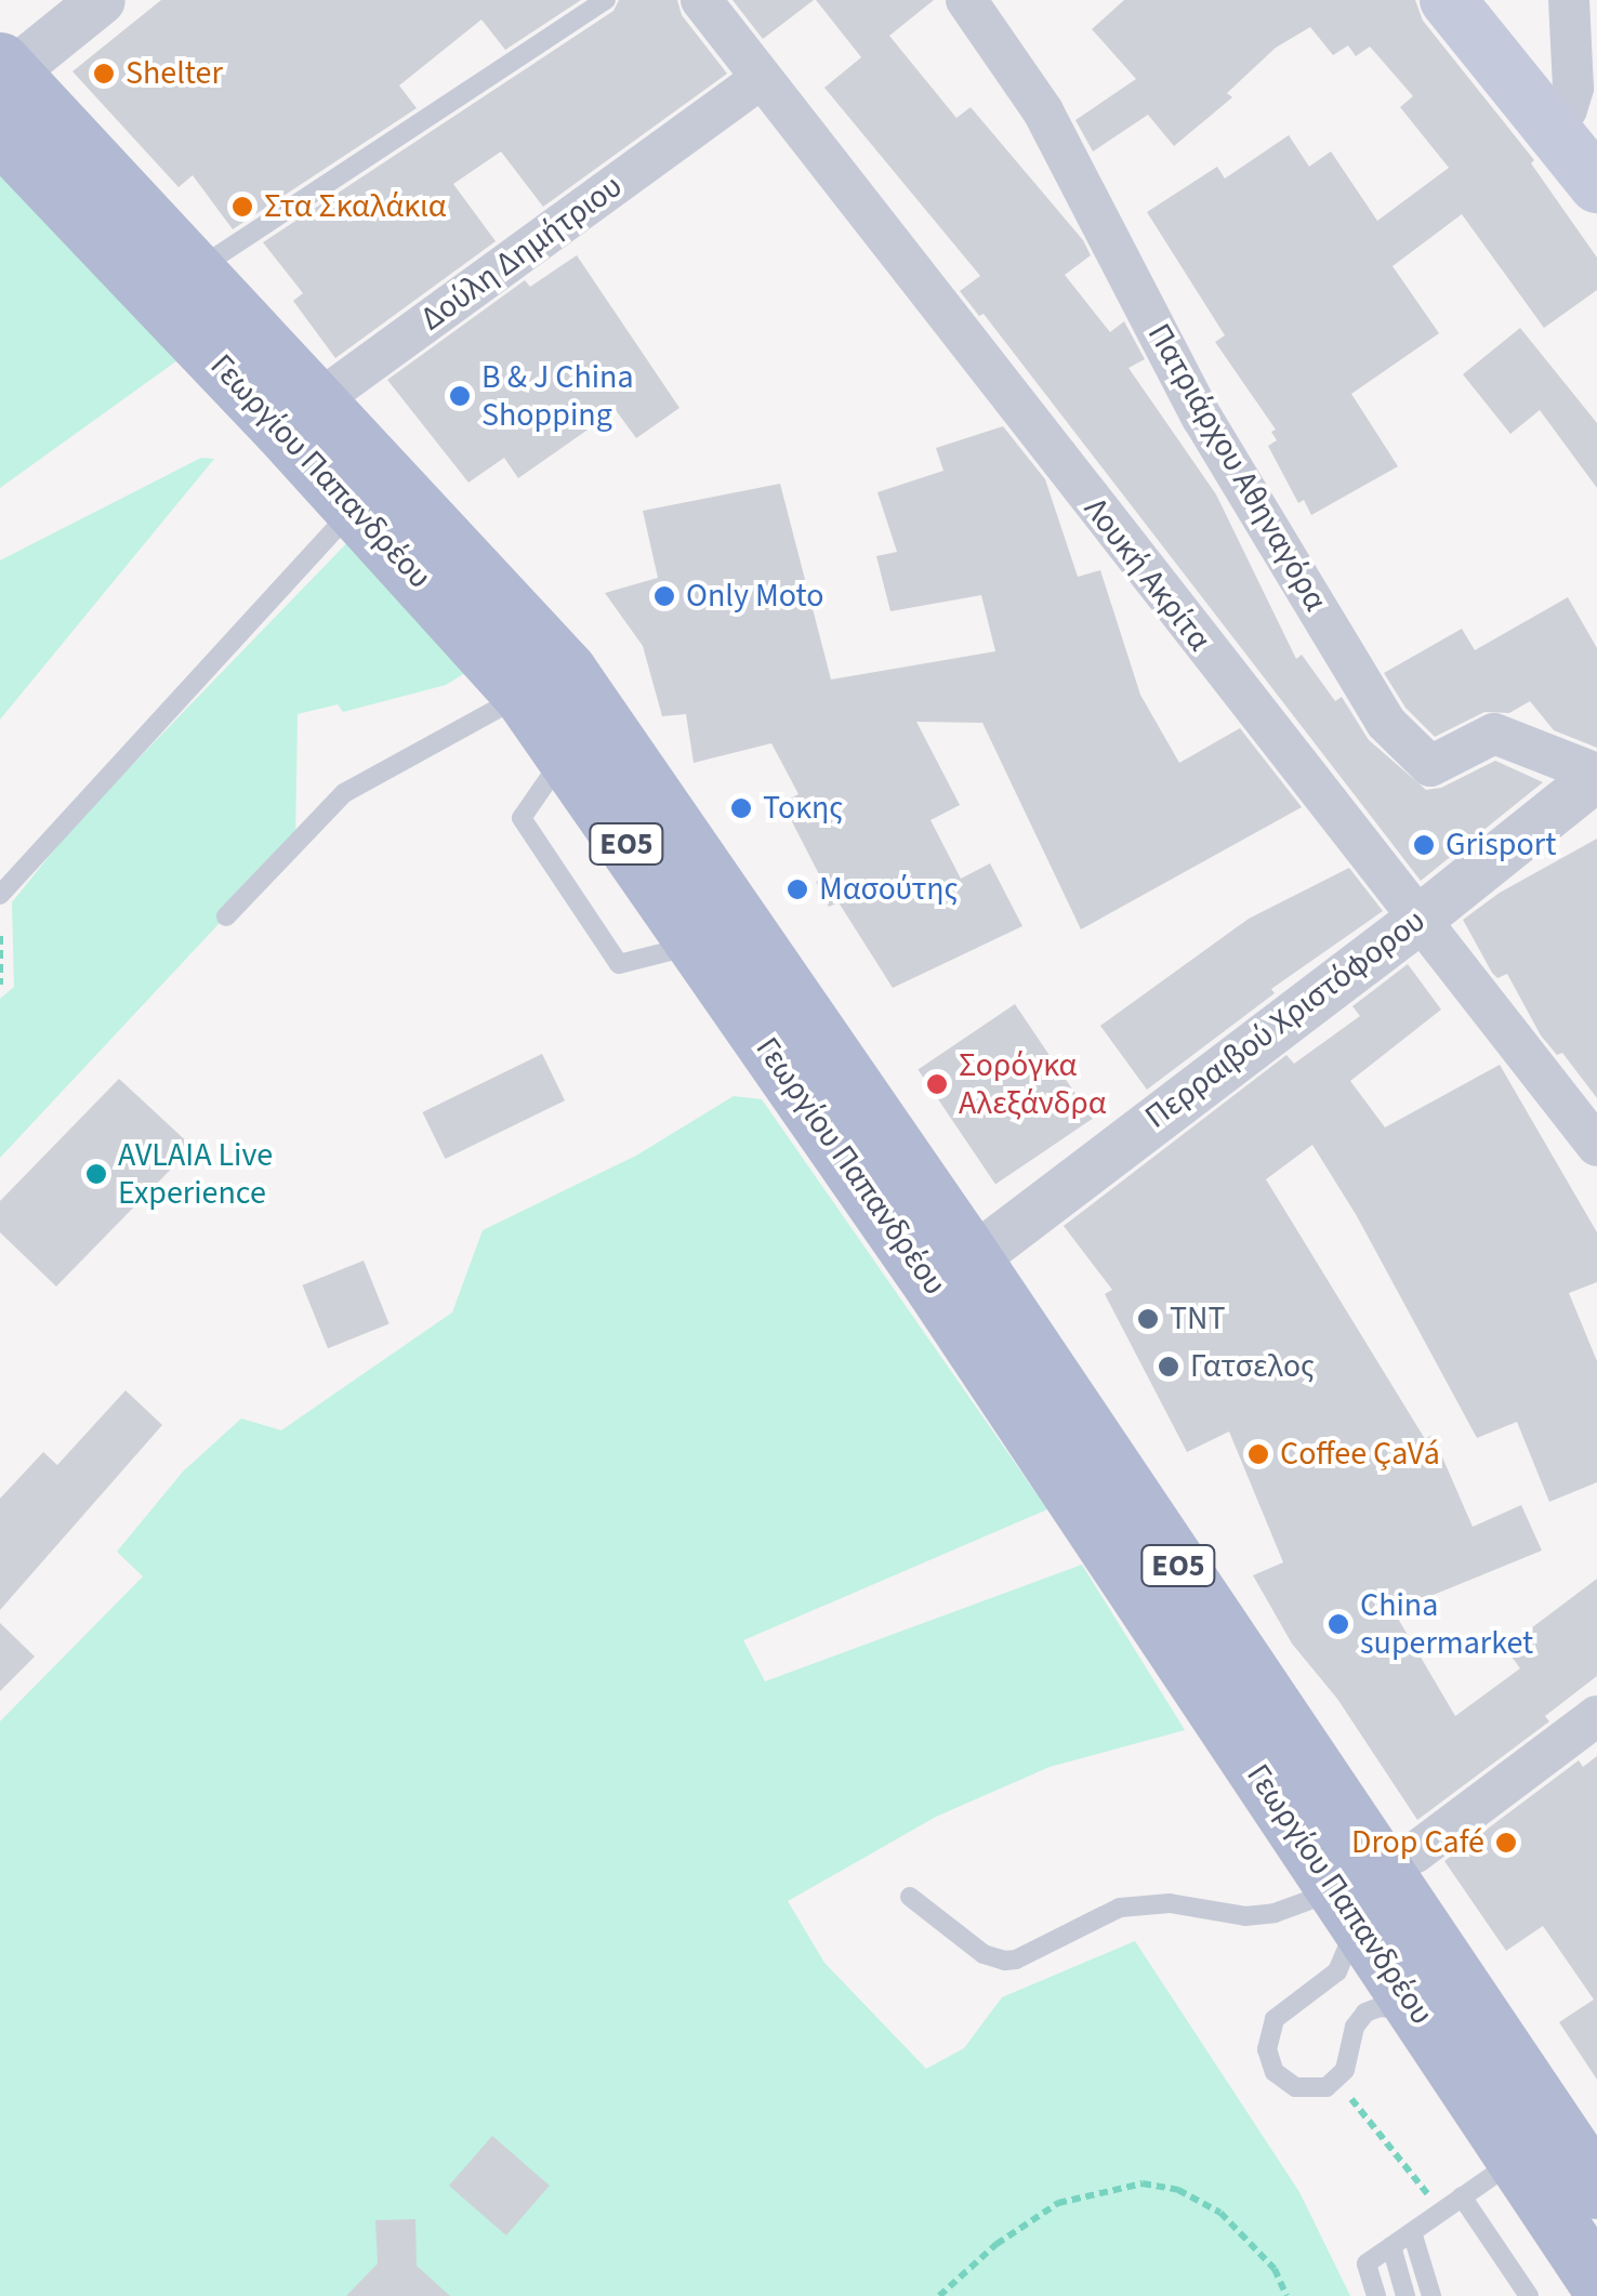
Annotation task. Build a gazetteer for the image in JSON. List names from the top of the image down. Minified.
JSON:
{"streets":{"main road":["Γεωργίου Παπανδρέου","ΕΟ5"],"street":["Δούλη Δημήτριου","Πατριάρχου Αθηναγόρα","Λουκή Ακρίτα","Περραιβού Χριστόφορου"]},"crossings":[["Δούλη Δημήτριου","Γεωργίου Παπανδρέου"],["Δούλη Δημήτριου","Λουκή Ακρίτα"],["Πατριάρχου Αθηναγόρα","Περραιβού Χριστόφορου"],["Γεωργίου Παπανδρέου","Περραιβού Χριστόφορου"],["Λουκή Ακρίτα","Περραιβού Χριστόφορου"]],"places":["Shelter","Στα Σκαλάκια","B & J China Shopping","Only Moto","Τοκης","Grisport","Μασούτης","Σορόγκα Αλεξάνδρα","AVLAIA Live Experience","TNT","Γατσελος","Coffee ÇaVá","China supermarket","Drop Café"]}
